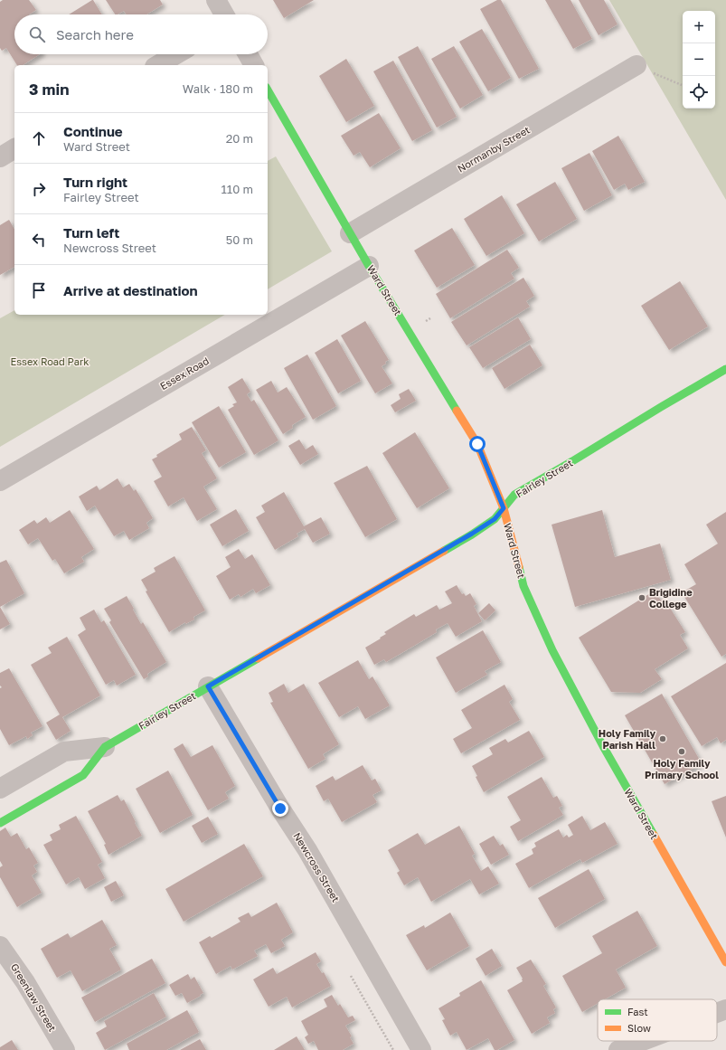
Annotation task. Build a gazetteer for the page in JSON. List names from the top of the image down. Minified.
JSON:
{"streets":{"street":["Normanby Street","Ward Street","Essex Road","Fairley Street","Newcross Street","Greenlaw Street"]},"crossings":[["Normanby Street","Ward Street"],["Ward Street","Essex Road"],["Ward Street","Fairley Street"],["Fairley Street","Newcross Street"]],"parks":["Essex Road Park"],"places":["Brigidine College","Holy Family Parish Hall","Holy Family Primary School"],"legend":["Fast","Slow"],"page":{"map_buttons":["+","−"],"search":"Search here","heading":["3 min","Walk · 180 m"],"list":[["Continue","Ward Street","20 m"],["Turn right","Fairley Street","110 m"],["Turn left","Newcross Street","50 m"],"Arrive at destination"]}}
